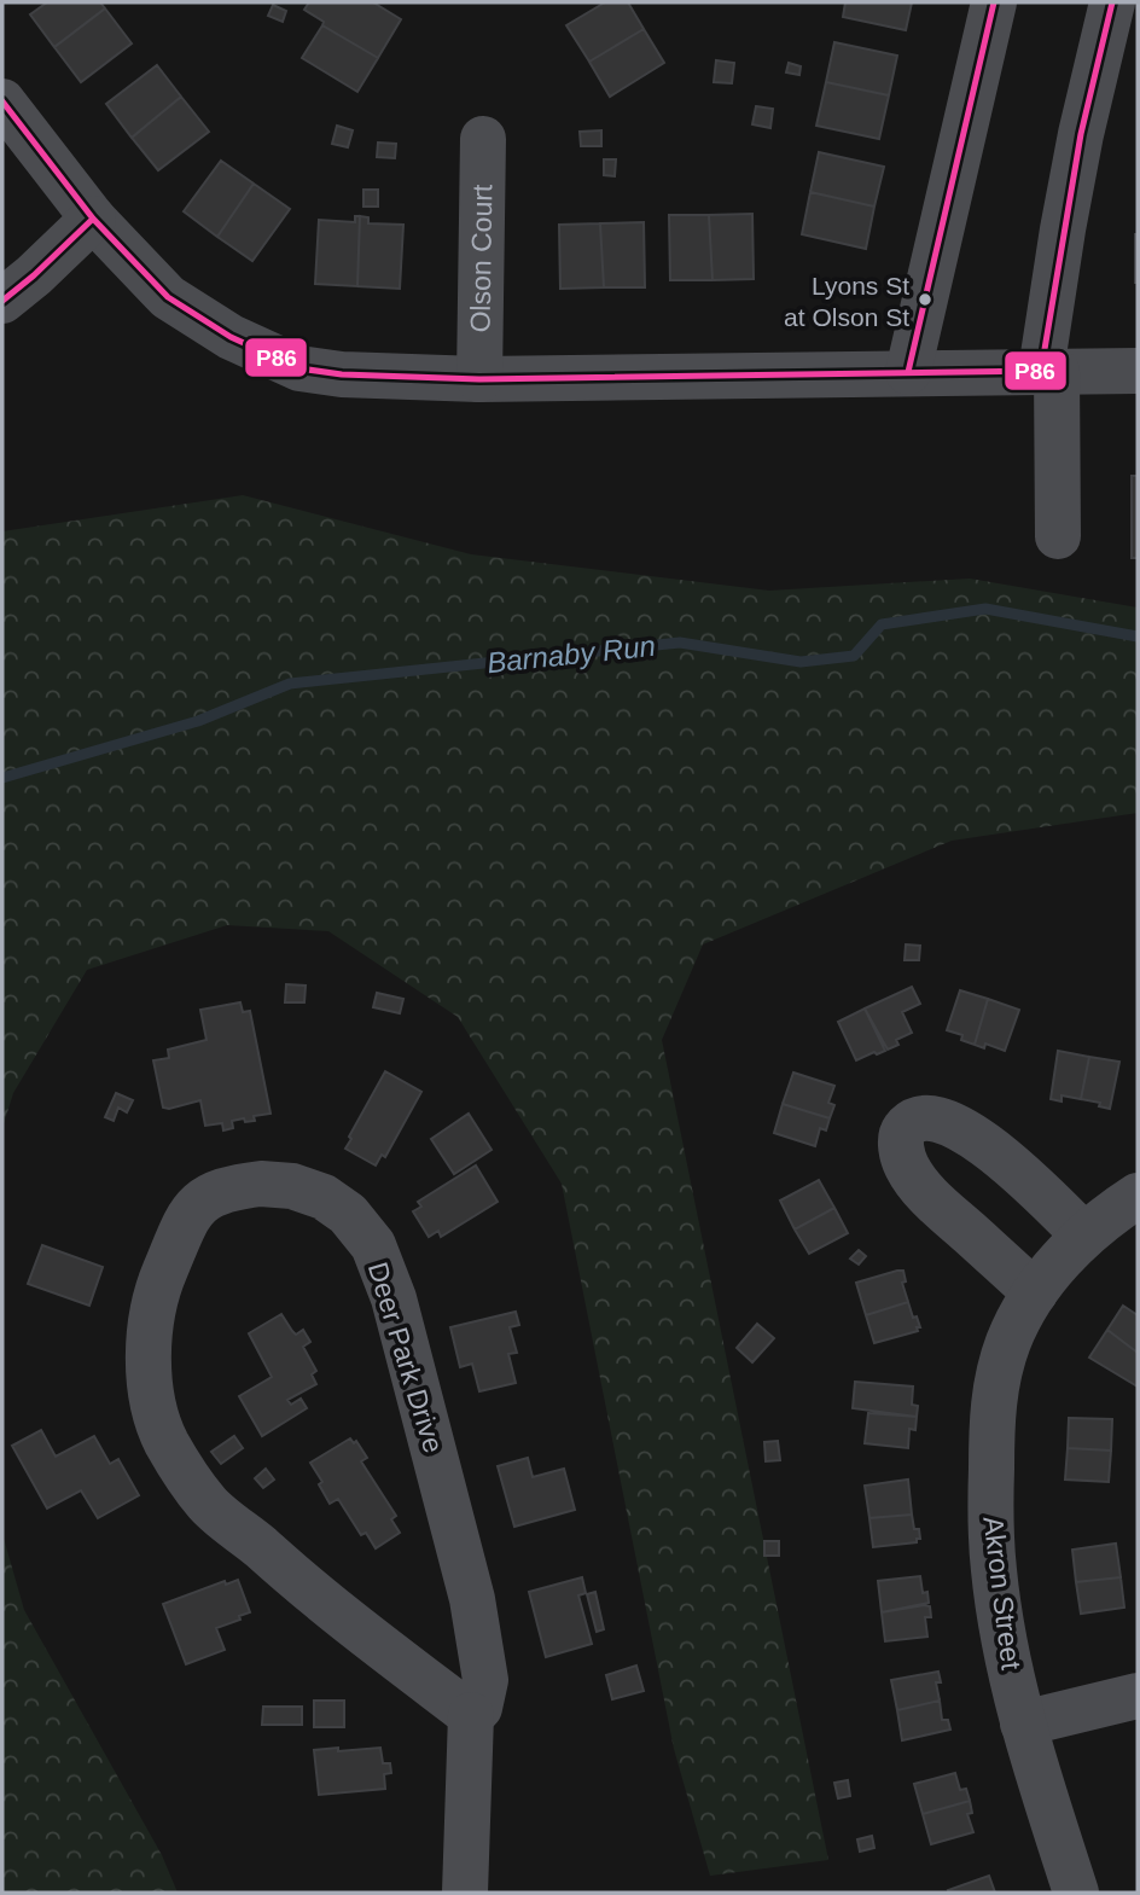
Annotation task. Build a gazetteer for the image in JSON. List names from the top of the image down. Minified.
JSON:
{"streets":{"street":["Olson Court","Deer Park Drive","Akron Street"]},"water":["Barnaby Run"],"places":["Lyons St at Olson St"],"lines":["transit line P86"]}
